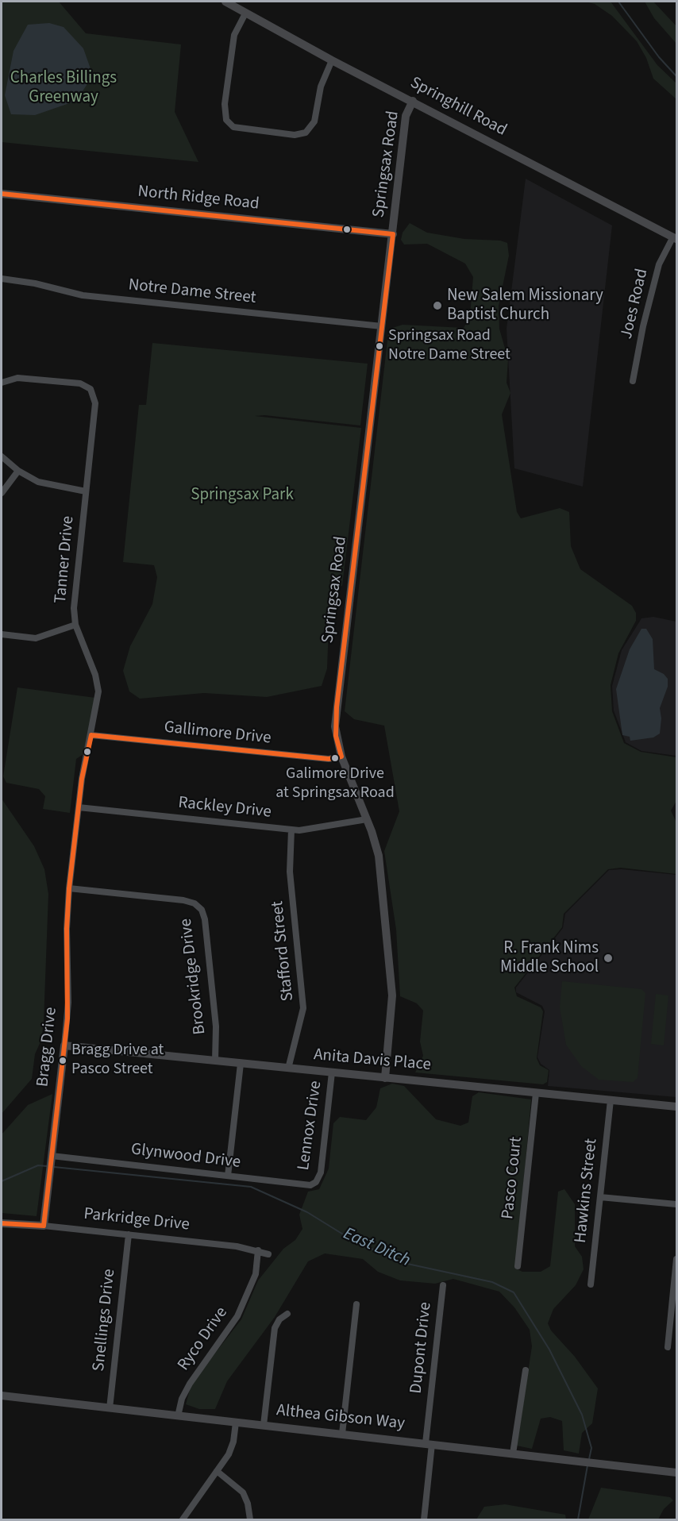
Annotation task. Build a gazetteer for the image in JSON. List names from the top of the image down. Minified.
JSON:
{"streets":{"street":["Springhill Road","Springsax Road","North Ridge Road","Notre Dame Street","Joes Road","Tanner Drive","Gallimore Drive","Rackley Drive","Stafford Street","Brookridge Drive","Bragg Drive","Anita Davis Place","Lennox Drive","Glynwood Drive","Pasco Court","Hawkins Street","Parkridge Drive","Snellings Drive","Ryco Drive","Dupont Drive","Althea Gibson Way"]},"crossings":[["Springhill Road","Springsax Road"],["Springhill Road","Joes Road"],["Springsax Road","North Ridge Road"],["Springsax Road","Notre Dame Street"],["Springsax Road","Gallimore Drive"],["Springsax Road","Rackley Drive"],["Springsax Road","Anita Davis Place"],["Tanner Drive","Gallimore Drive"],["Tanner Drive","Rackley Drive"],["Tanner Drive","Brookridge Drive"],["Tanner Drive","Bragg Drive"],["Rackley Drive","Stafford Street"],["Stafford Street","Anita Davis Place"],["Brookridge Drive","Anita Davis Place"],["Bragg Drive","Anita Davis Place"],["Bragg Drive","Glynwood Drive"],["Bragg Drive","Parkridge Drive"],["Anita Davis Place","Lennox Drive"],["Anita Davis Place","Pasco Court"],["Anita Davis Place","Hawkins Street"],["Lennox Drive","Glynwood Drive"],["Parkridge Drive","Snellings Drive"],["Parkridge Drive","Ryco Drive"],["Snellings Drive","Althea Gibson Way"],["Ryco Drive","Althea Gibson Way"],["Dupont Drive","Althea Gibson Way"]],"water":["East Ditch"],"parks":["Charles Billings Greenway","Springsax Park"],"places":["New Salem Missionary Baptist Church","Springsax Road Notre Dame Street","Galimore Drive at Springsax Road","R. Frank Nims Middle School","Bragg Drive at Pasco Street"]}
